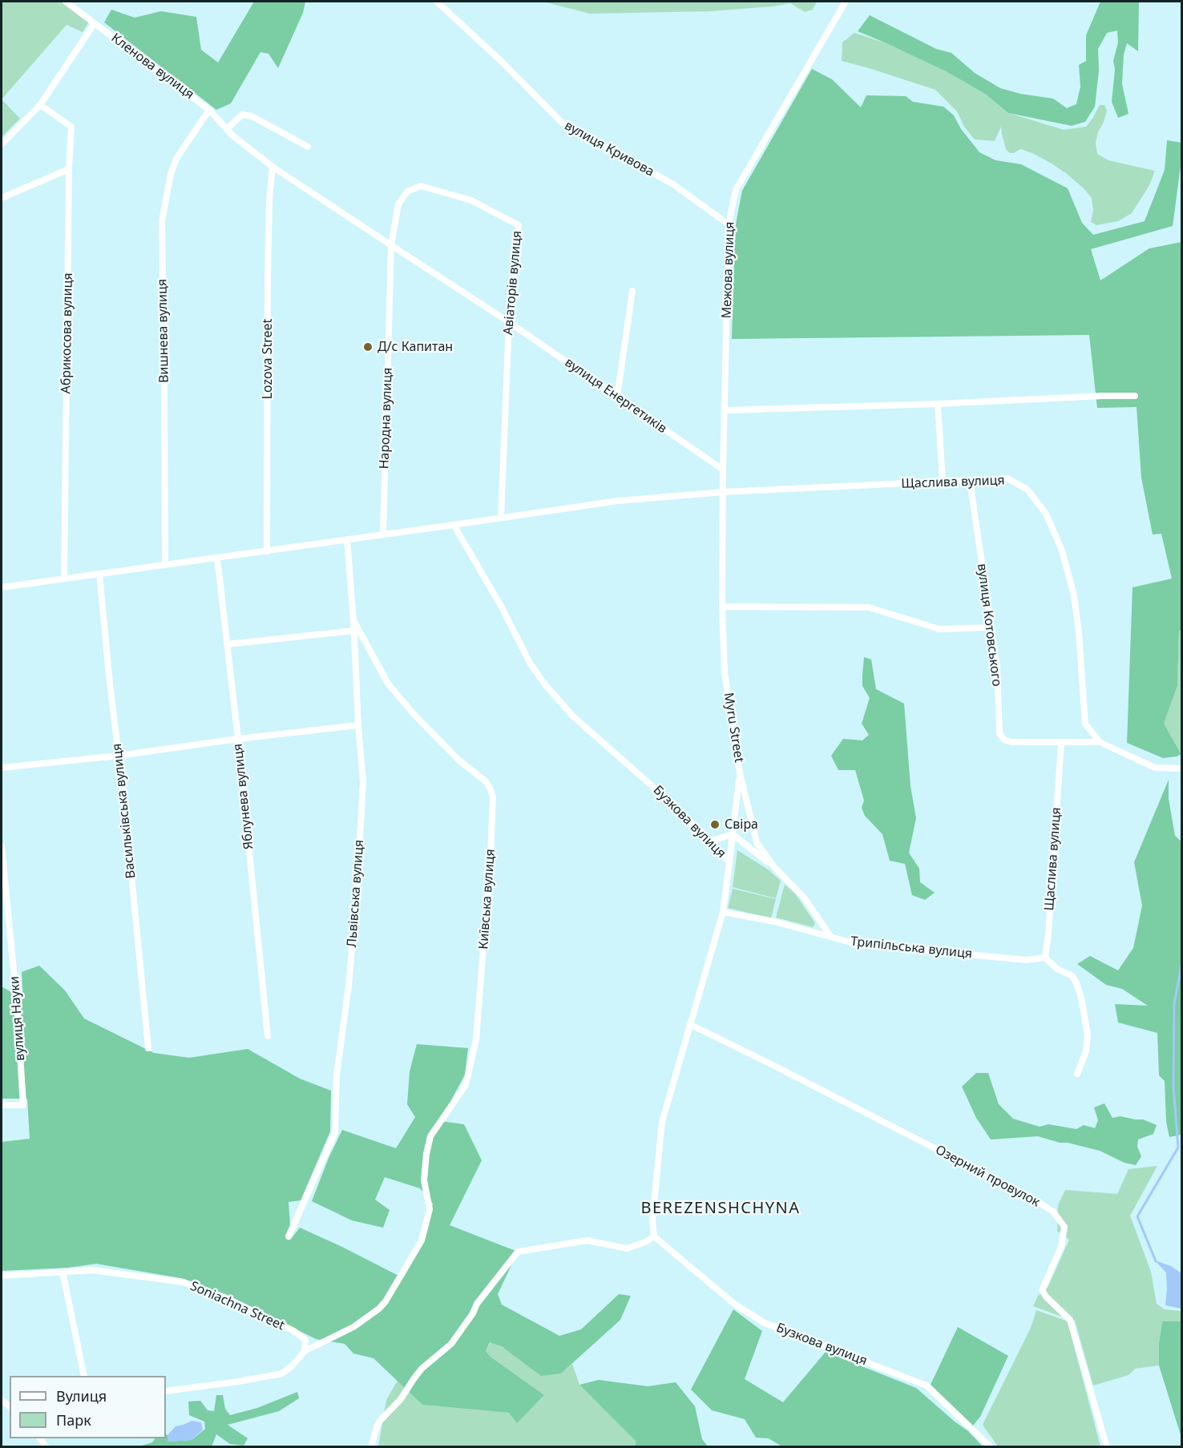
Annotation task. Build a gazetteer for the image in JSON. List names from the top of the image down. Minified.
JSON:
{"streets":{"street":["Кленова вулиця","вулиця Кривова","Межова вулиця","Авіаторів вулиця","Вишнева вулиця","Абрикосова вулиця","Lozova Street","вулиця Енергетиків","Народна вулиця","Щаслива вулиця","вулиця Котовського","Myru Street","Яблунева вулиця","Васильківська вулиця","Бузкова вулиця","Львівська вулиця","Київська вулиця","Трипільська вулиця","вулиця Науки","Озерний провулок","Soniachna Street"]},"crossings":[["Кленова вулиця","Авіаторів вулиця"],["Кленова вулиця","Вишнева вулиця"],["Кленова вулиця","Lozova Street"],["Кленова вулиця","вулиця Енергетиків"],["Кленова вулиця","Народна вулиця"],["вулиця Кривова","Межова вулиця"],["Межова вулиця","вулиця Енергетиків"],["Межова вулиця","Щаслива вулиця"],["Межова вулиця","Myru Street"],["Авіаторів вулиця","вулиця Енергетиків"],["Авіаторів вулиця","Народна вулиця"],["Авіаторів вулиця","Щаслива вулиця"],["Вишнева вулиця","Щаслива вулиця"],["Абрикосова вулиця","Щаслива вулиця"],["Lozova Street","Щаслива вулиця"],["вулиця Енергетиків","Народна вулиця"],["Народна вулиця","Щаслива вулиця"],["Щаслива вулиця","вулиця Котовського"],["Щаслива вулиця","Myru Street"],["Щаслива вулиця","Яблунева вулиця"],["Щаслива вулиця","Васильківська вулиця"],["Щаслива вулиця","Бузкова вулиця"],["Щаслива вулиця","Львівська вулиця"],["Щаслива вулиця","Трипільська вулиця"],["Myru Street","Трипільська вулиця"],["Бузкова вулиця","Трипільська вулиця"],["Бузкова вулиця","Озерний провулок"],["Львівська вулиця","Київська вулиця"],["Київська вулиця","Soniachna Street"]],"districts":["BEREZENSHCHYNA"],"places":["Д/с Капитан","Свіра"],"legend":["Вулиця","Парк"]}
